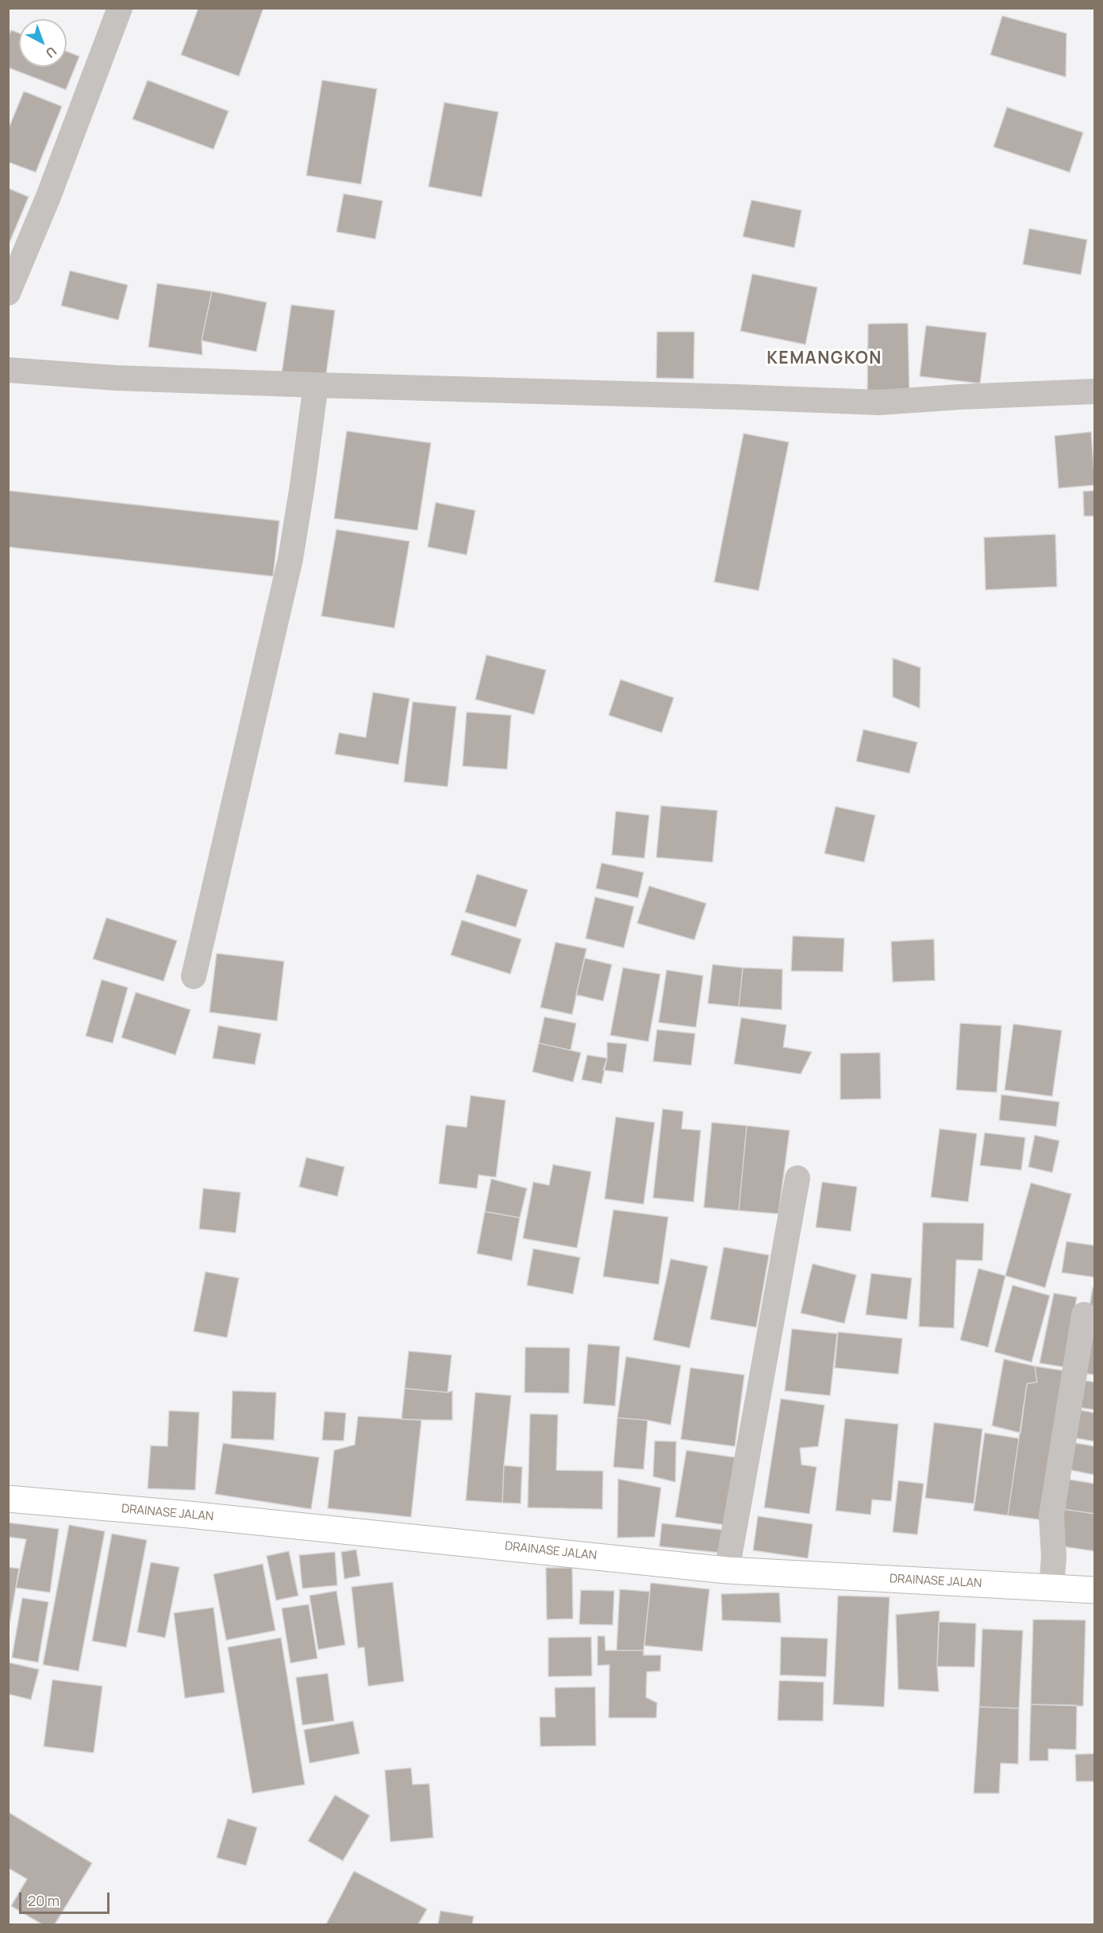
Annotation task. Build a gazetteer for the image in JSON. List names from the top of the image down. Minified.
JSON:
{"streets":{"street":["DRAINASE JALAN"]},"districts":["KEMANGKON"],"scale_bar":"20 m","north":"bottom right"}
